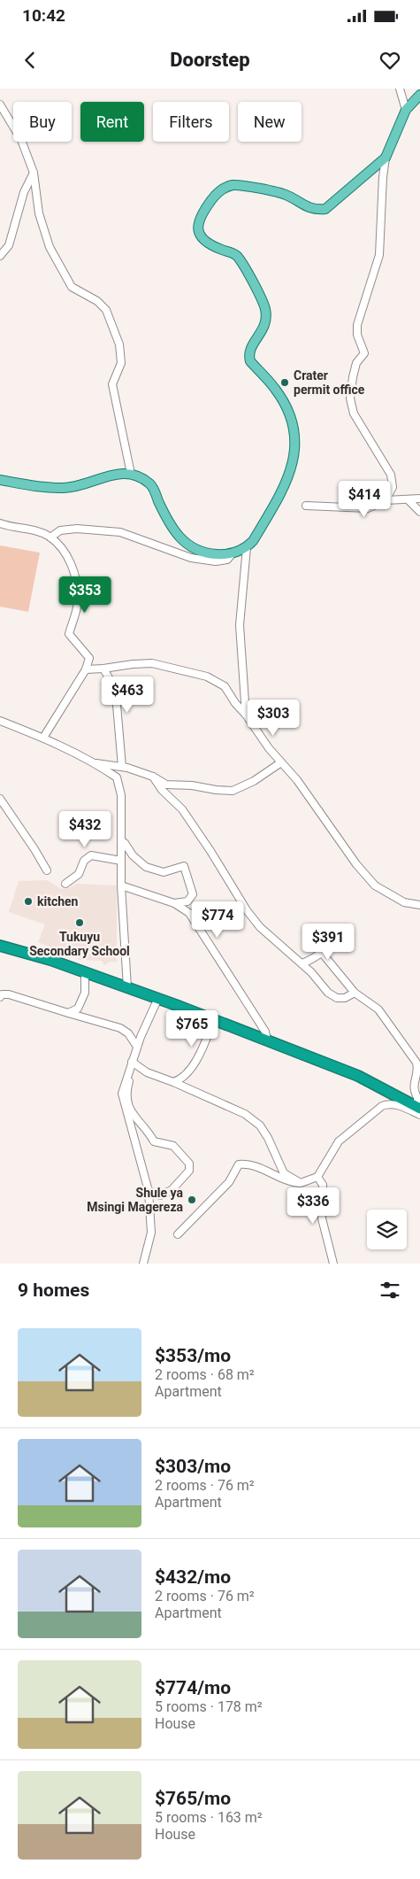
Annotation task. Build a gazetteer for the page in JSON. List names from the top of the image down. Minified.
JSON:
{"places":["Crater permit office","kitchen","Tukuyu Secondary School","Shule ya Msingi Magereza"],"page":{"status":"10:42","header":"Doorstep","chip":["Buy","Rent","Filters","New"],"price":["$414","$353","$463","$303","$432","$774","$391","$765","$336"],"heading":"9 homes","list":[{"name":"$353/mo","note":"2 rooms · 68 m² · Apartment"},{"name":"$303/mo","note":"2 rooms · 76 m² · Apartment"},{"name":"$432/mo","note":"2 rooms · 76 m² · Apartment"},{"name":"$774/mo","note":"5 rooms · 178 m² · House"},{"name":"$765/mo","note":"5 rooms · 163 m² · House"}]}}
